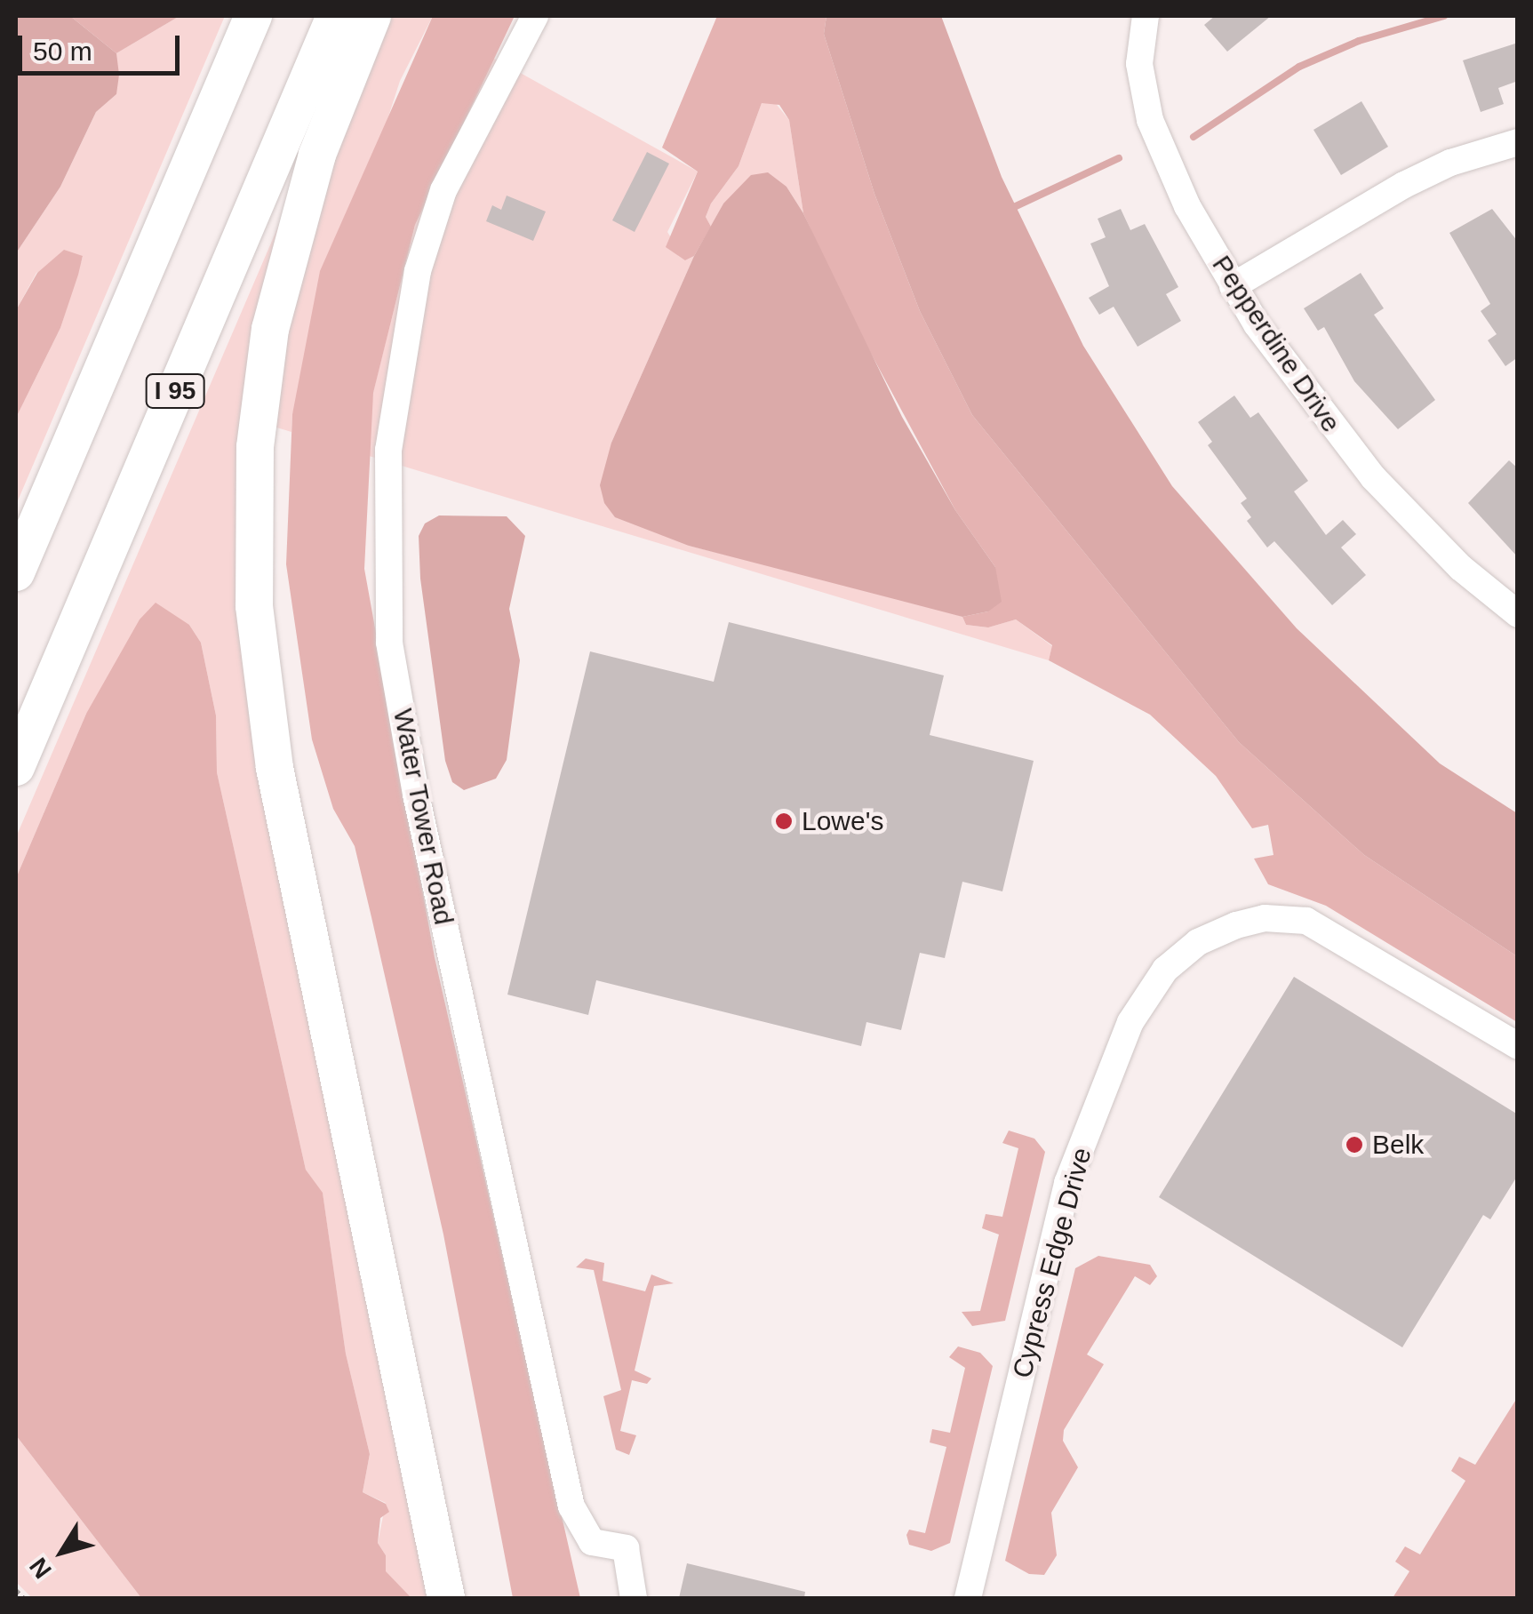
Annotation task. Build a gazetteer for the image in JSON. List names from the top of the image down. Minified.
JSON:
{"streets":{"highway":["I 95"],"street":["Pepperdine Drive","Water Tower Road","Cypress Edge Drive"]},"places":["Lowe's","Belk"],"scale_bar":"50 m","north":"bottom left"}
